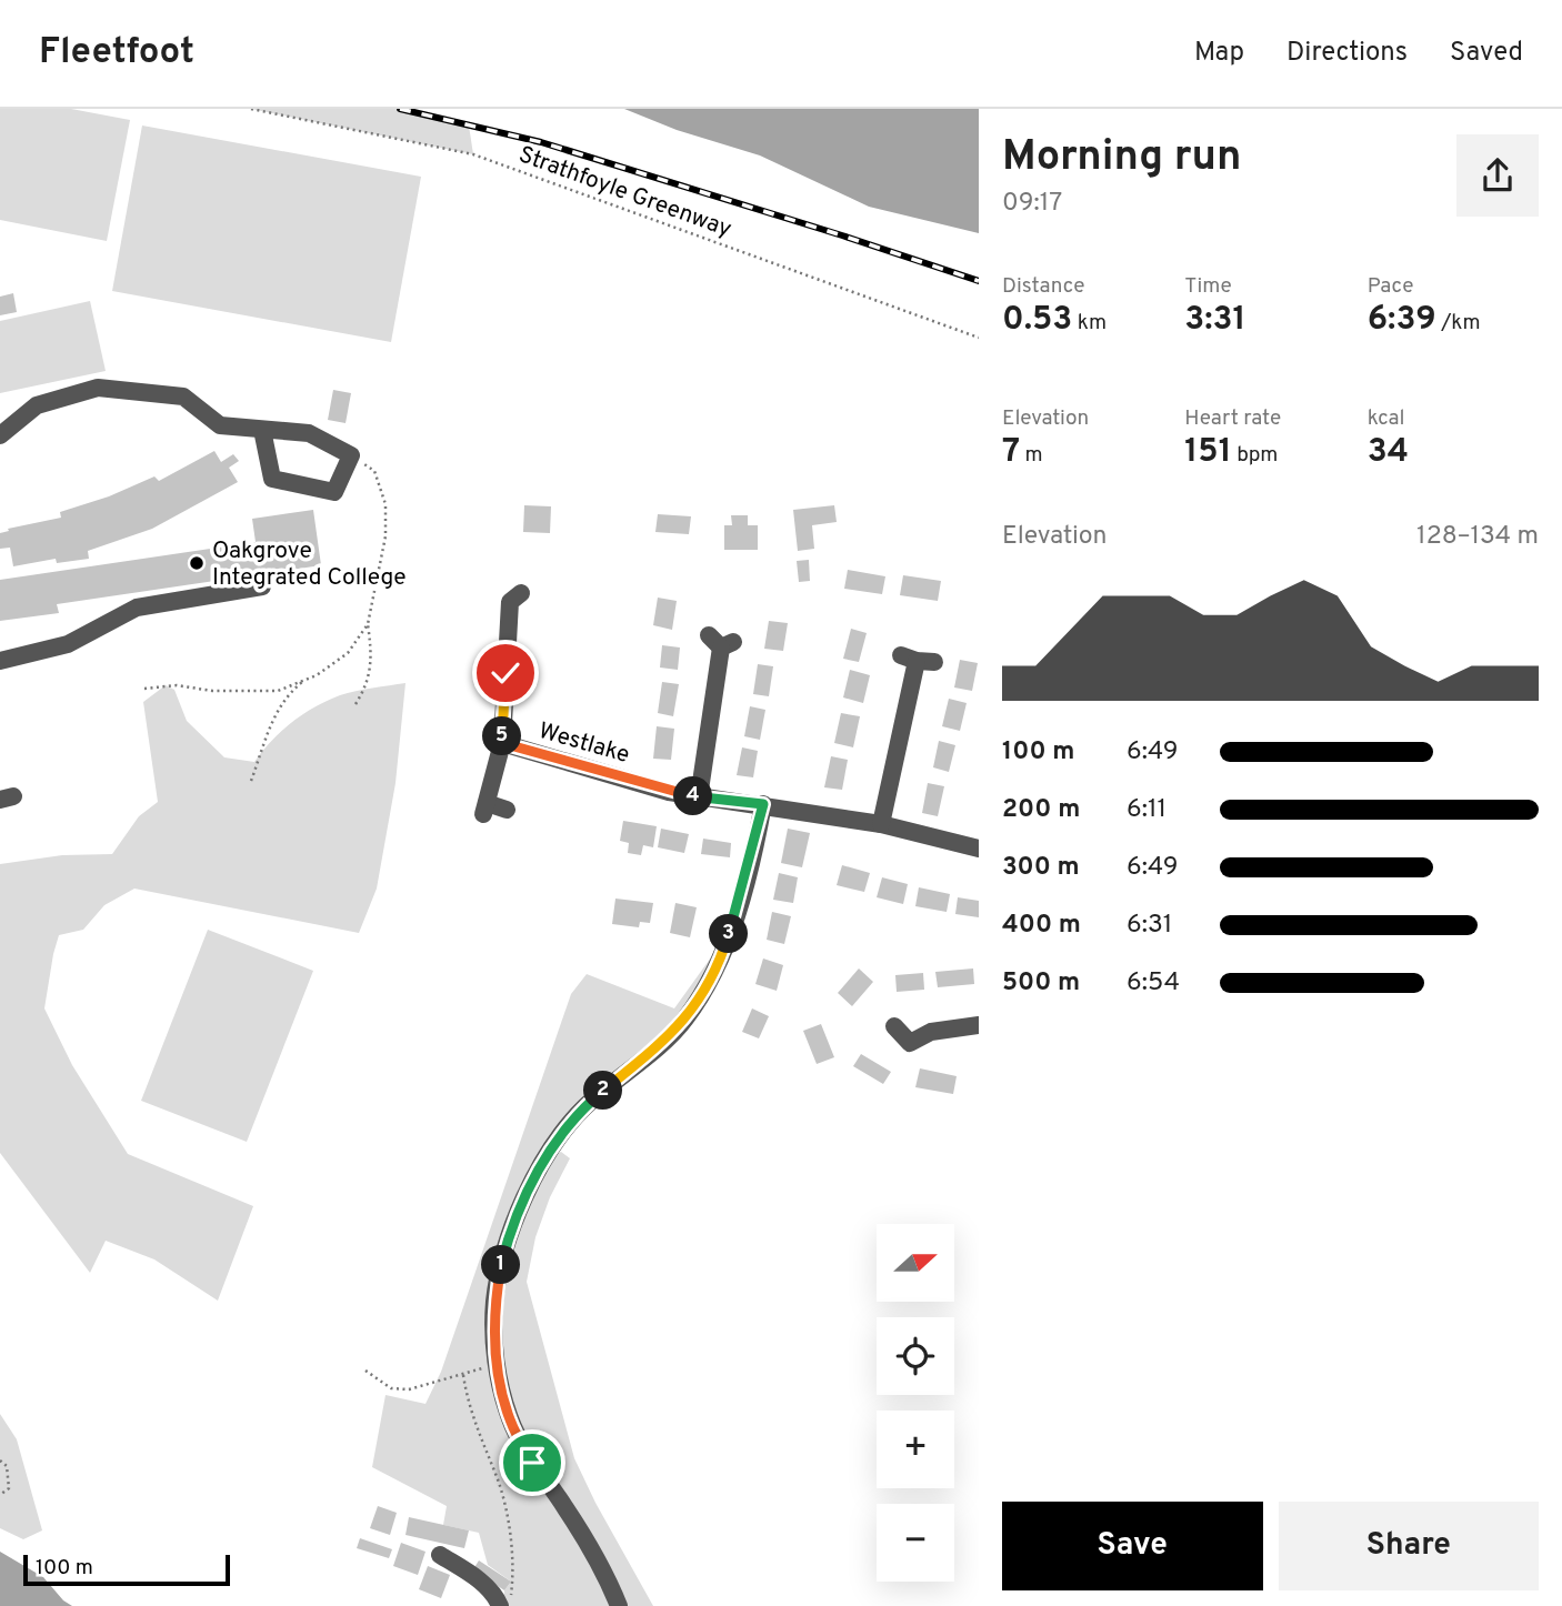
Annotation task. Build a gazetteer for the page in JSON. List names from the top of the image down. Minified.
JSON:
{"streets":{"street":["Westlake"],"path":["Strathfoyle Greenway"]},"places":["Oakgrove Integrated College"],"scale_bar":"100 m","north":"right","page":{"header":"Fleetfoot","nav":["Map","Directions","Saved"],"heading":["Morning run","09:17"],"stats":[["Distance","0.53 km"],["Time","3:31"],["Pace","6:39 /km"],["Elevation","7 m"],["Heart rate","151 bpm"],["kcal","34"]],"chart":["Elevation","128–134 m"],"pins":["5","4","3","2","1"],"list":[{"name":"100 m","note":"6:49"},{"name":"200 m","note":"6:11"},{"name":"300 m","note":"6:49"},{"name":"400 m","note":"6:31"},{"name":"500 m","note":"6:54"}],"map_buttons":["+","−"],"buttons":["Save","Share"],"scale":"100 m"}}
